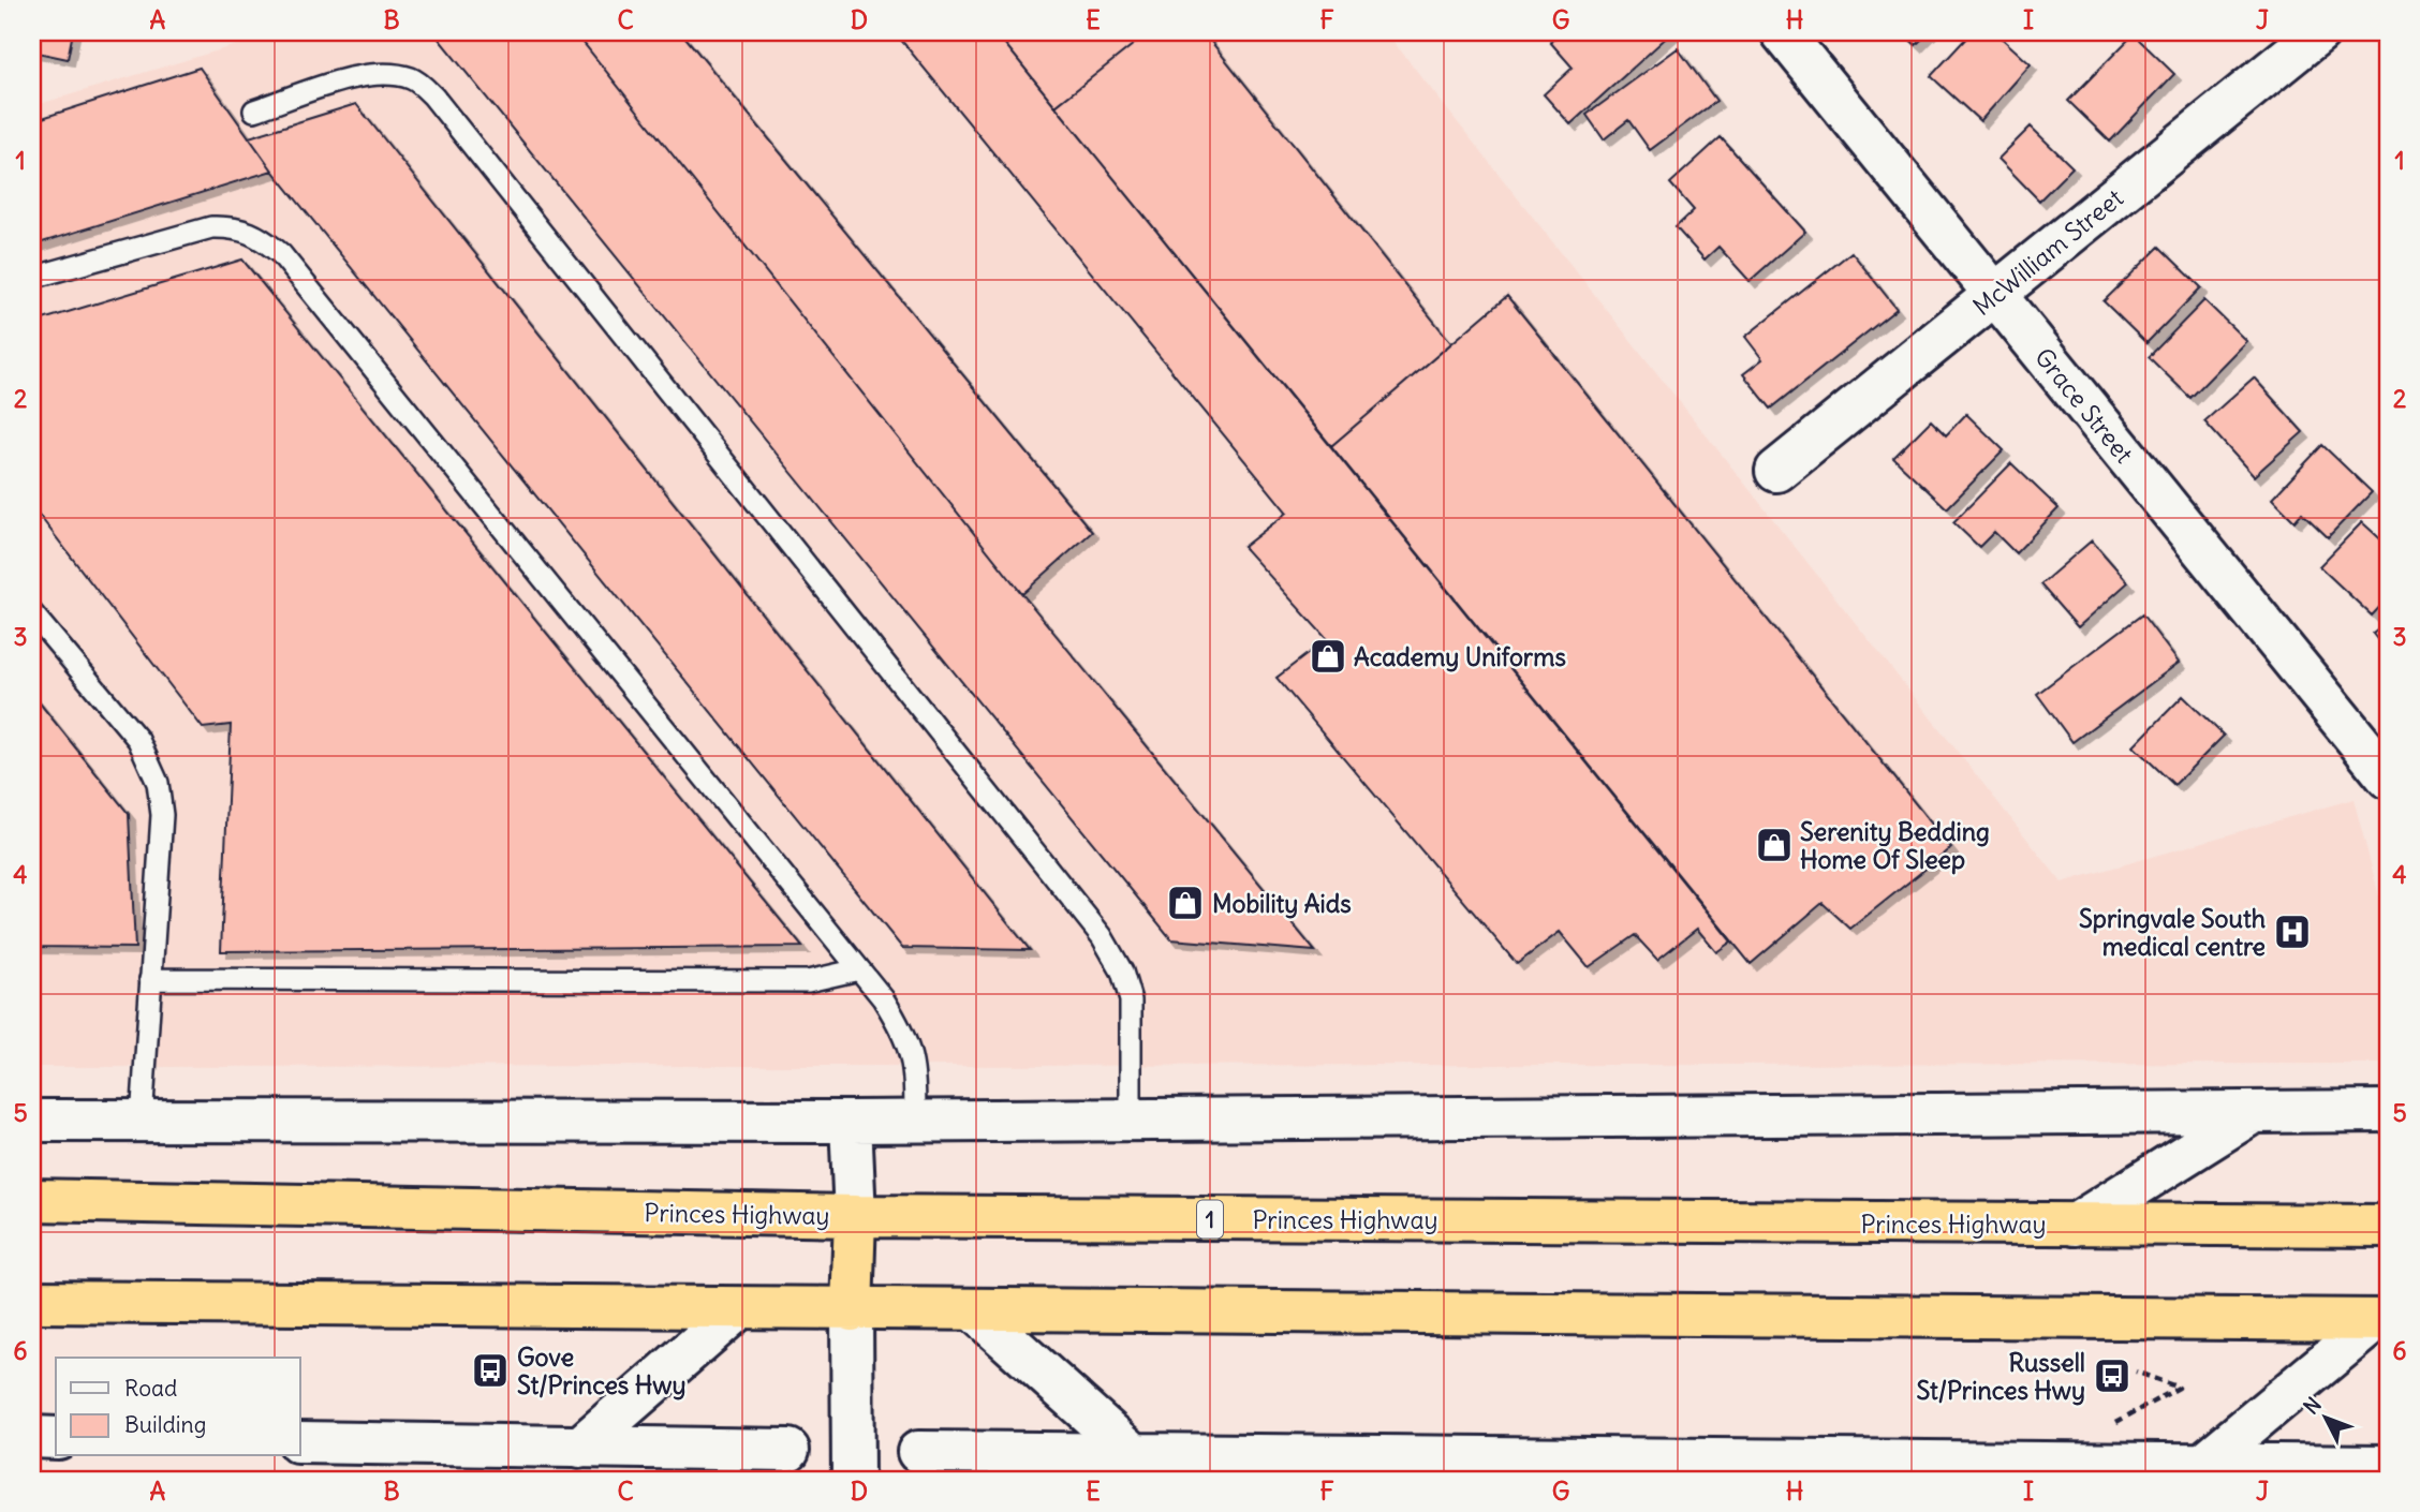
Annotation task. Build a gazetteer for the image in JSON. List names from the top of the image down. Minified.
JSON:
{"streets":{"highway":["Princes Highway","1"],"street":["McWilliam Street","Grace Street"]},"crossings":[["McWilliam Street","Grace Street"]],"places":{"shop":["Academy Uniforms","Serenity Bedding Home Of Sleep","Mobility Aids"],"hospital":["Springvale South medical centre"],"bus stop":["Gove St/Princes Hwy","Russell St/Princes Hwy"]},"legend":["Road","Building"],"north":"top left","grid":{"columns":["A","B","C","D","E","F","G","H","I","J"],"rows":["1","2","3","4","5","6"]}}
